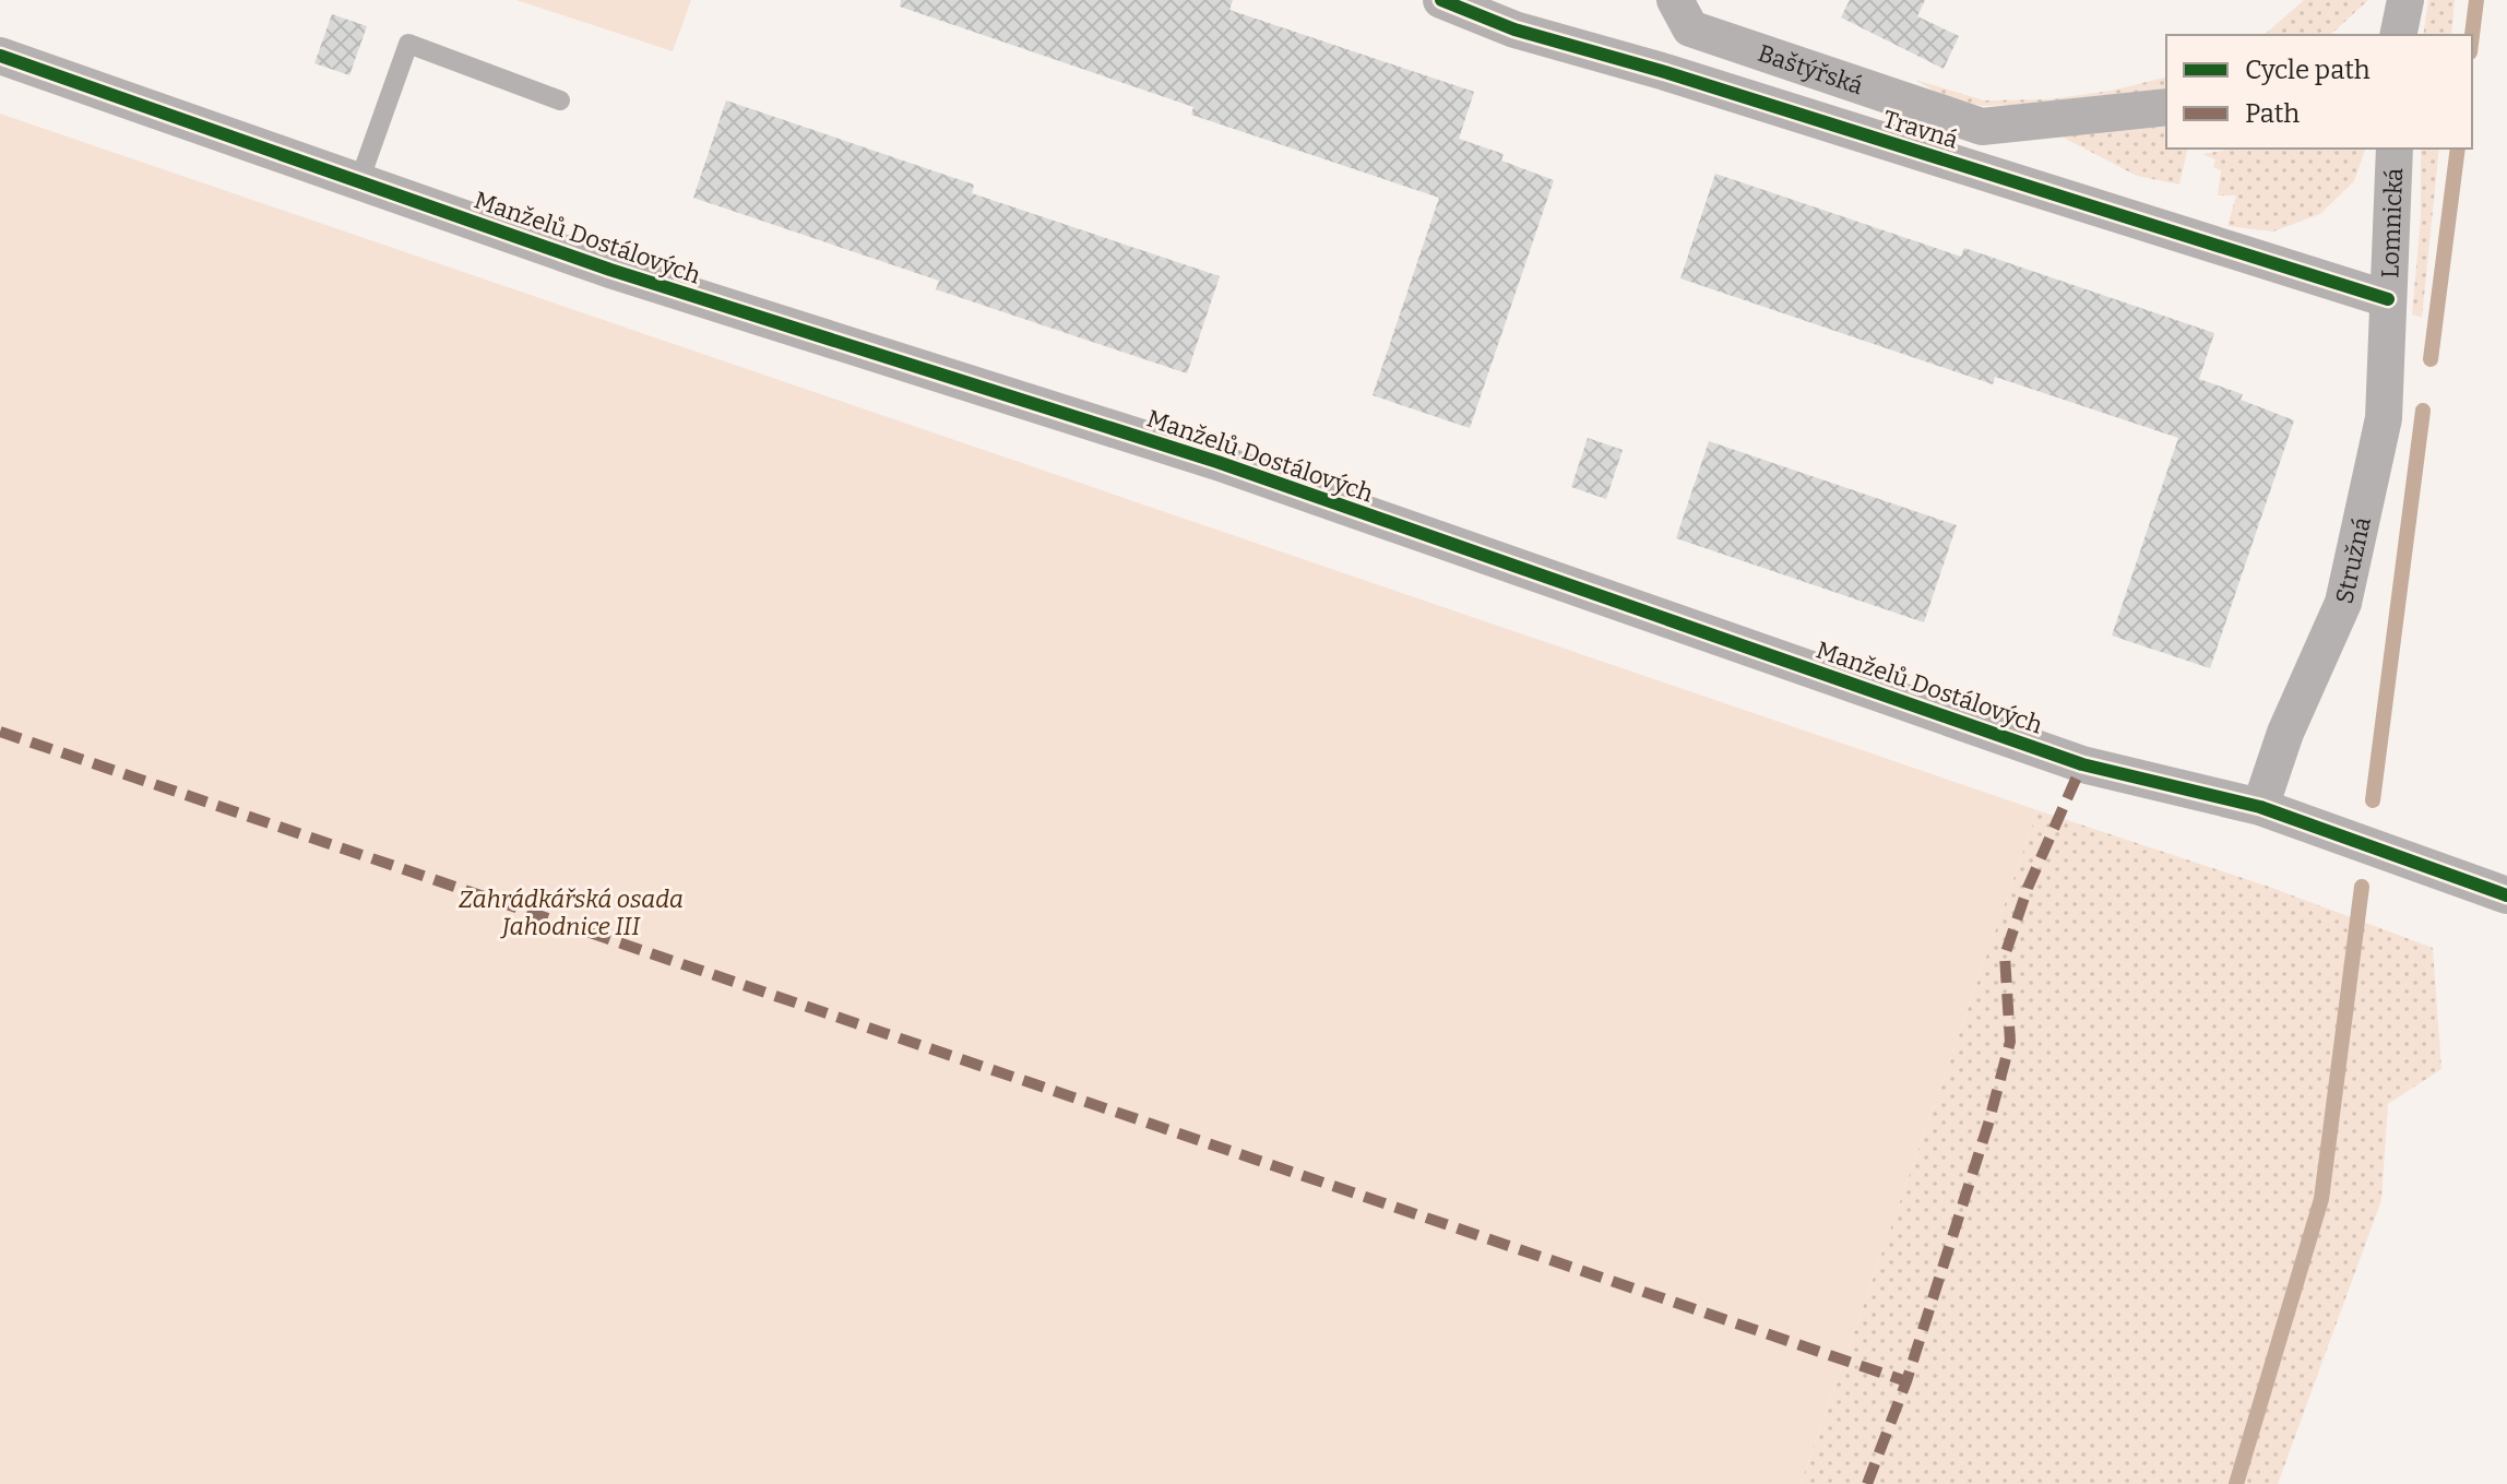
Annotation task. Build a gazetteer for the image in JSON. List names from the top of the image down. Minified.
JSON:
{"streets":{"street":["Baštýřská","Travná","Lomnická","Manželů Dostálových","Stružná"]},"crossings":[["Travná","Lomnická"],["Travná","Stružná"],["Lomnická","Stružná"],["Manželů Dostálových","Stružná"]],"parks":["Zahrádkářská osada Jahodnice III"],"legend":["Cycle path","Path"]}
